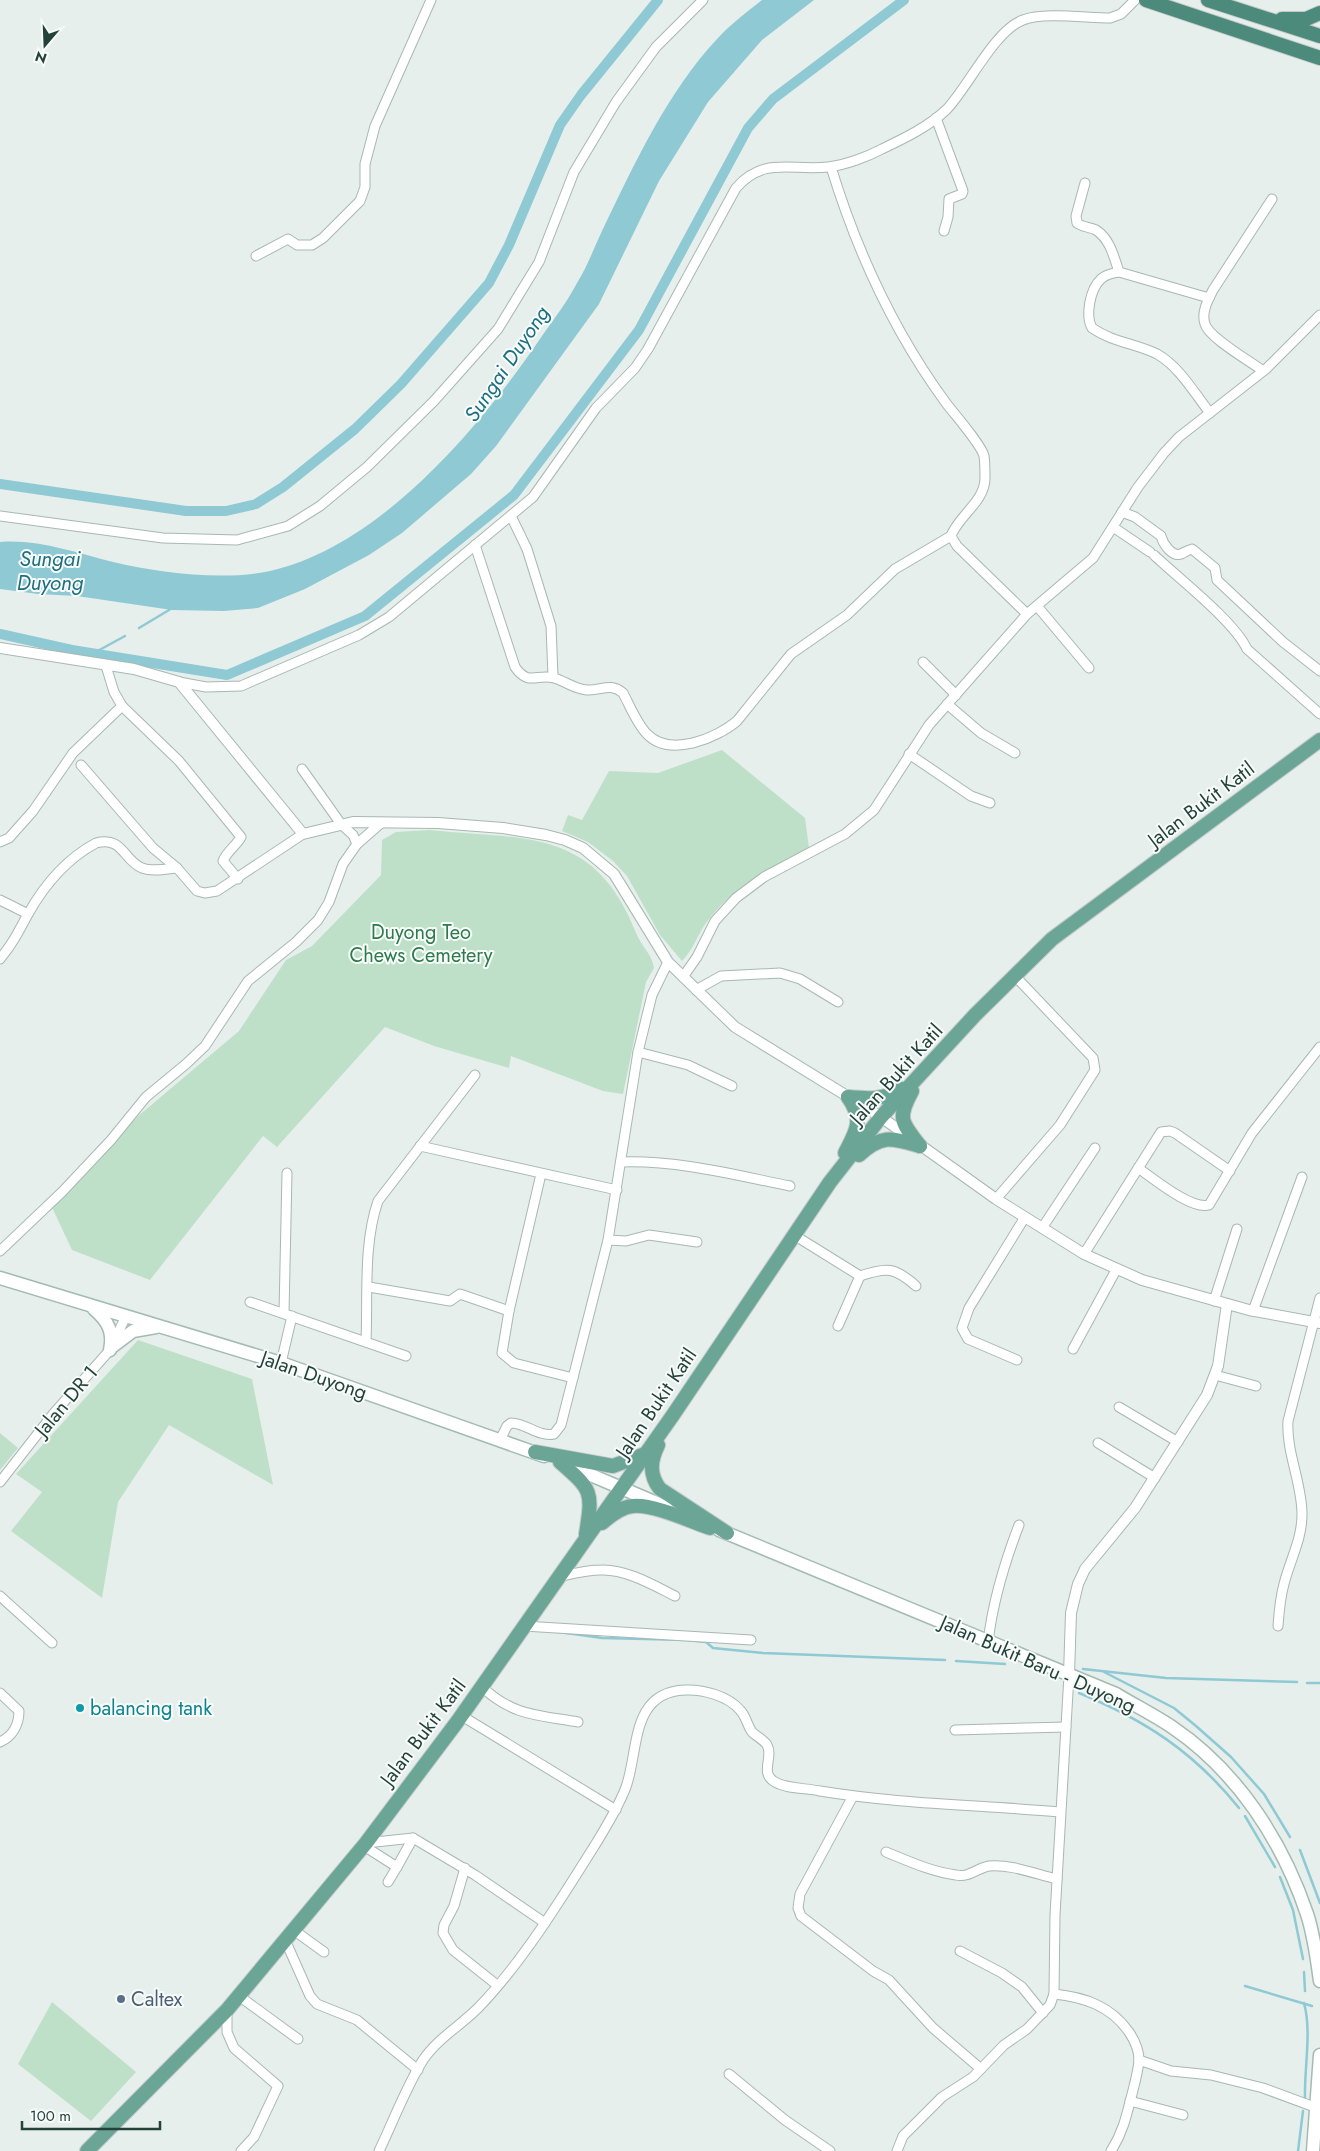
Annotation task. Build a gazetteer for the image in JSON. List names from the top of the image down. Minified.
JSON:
{"streets":{"main road":["Jalan Bukit Katil","Jalan Duyong","Jalan Bukit Baru - Duyong"],"street":["Jalan DR 1"]},"crossings":[["Jalan Bukit Katil","Jalan Duyong"],["Jalan Bukit Katil","Jalan Bukit Baru - Duyong"],["Jalan Duyong","Jalan DR 1"],["Jalan Duyong","Jalan Bukit Baru - Duyong"]],"water":["Sungai Duyong"],"parks":["Duyong Teo Chews Cemetery"],"places":["balancing tank","Caltex"],"scale_bar":"100 m","north":"bottom"}
